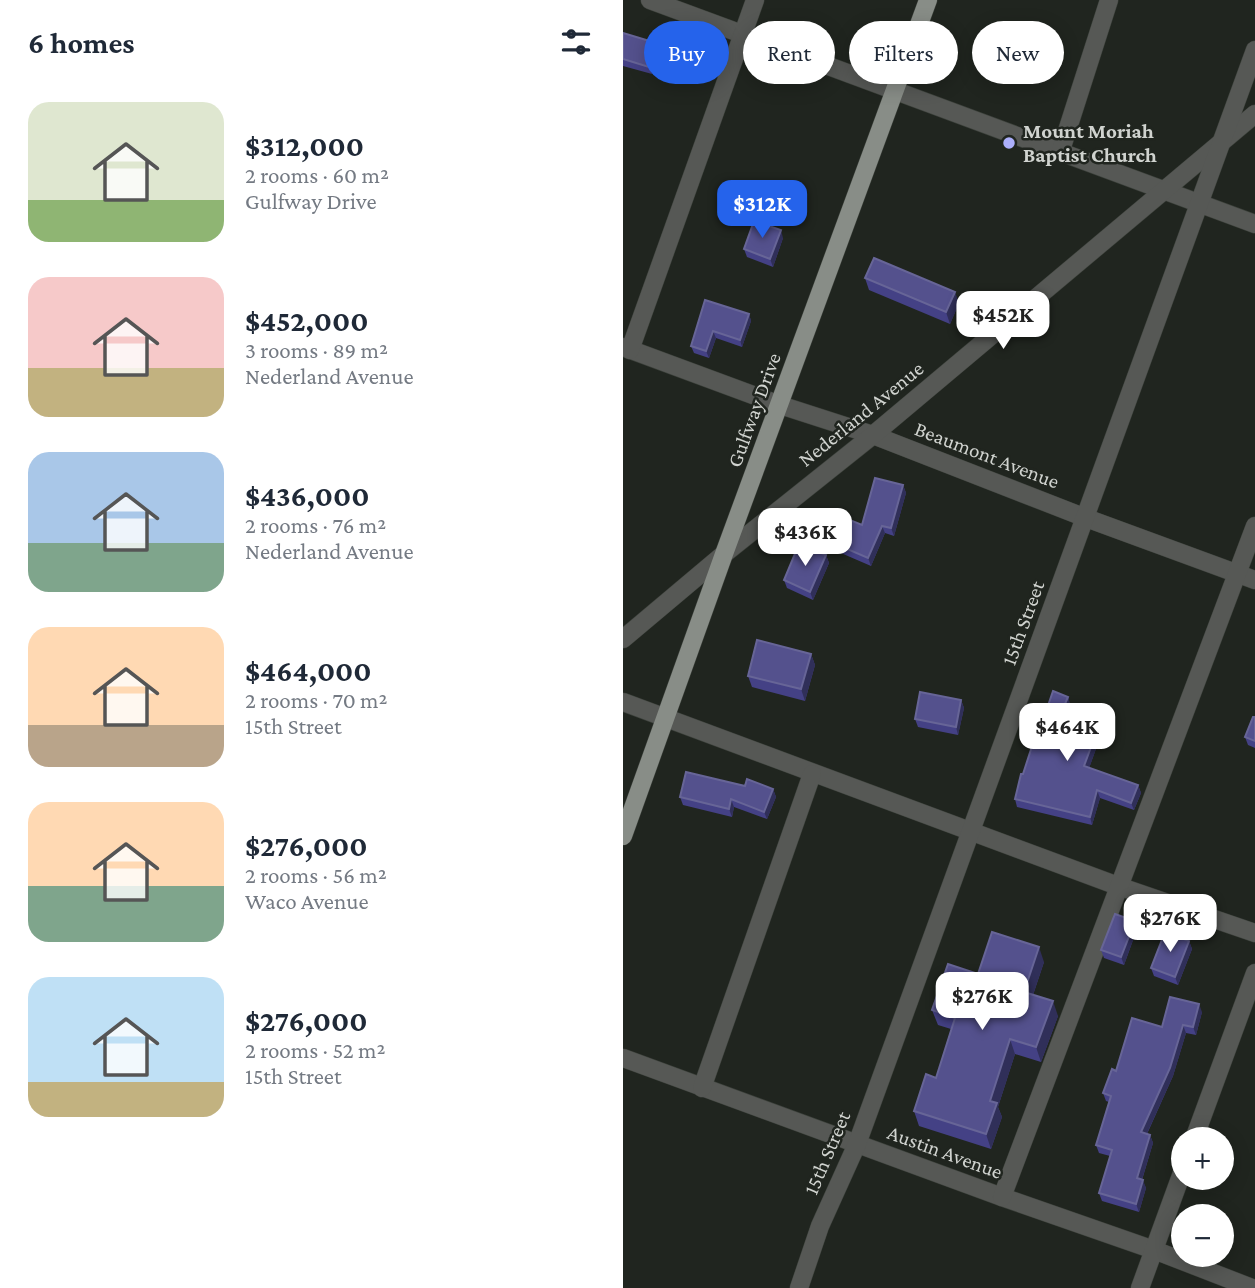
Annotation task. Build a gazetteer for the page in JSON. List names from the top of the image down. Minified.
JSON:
{"streets":{"main road":["Gulfway Drive"],"street":["Nederland Avenue","Beaumont Avenue","15th Street","Austin Avenue"]},"crossings":[["Gulfway Drive","Nederland Avenue"],["Gulfway Drive","Beaumont Avenue"],["Nederland Avenue","Beaumont Avenue"],["Nederland Avenue","15th Street"],["Beaumont Avenue","15th Street"],["15th Street","Austin Avenue"]],"places":["Mount Moriah Baptist Church"],"page":{"heading":"6 homes","chip":["Buy","Rent","Filters","New"],"list":[{"name":"$312,000","note":"2 rooms · 60 m² · Gulfway Drive"},{"name":"$452,000","note":"3 rooms · 89 m² · Nederland Avenue"},{"name":"$436,000","note":"2 rooms · 76 m² · Nederland Avenue"},{"name":"$464,000","note":"2 rooms · 70 m² · 15th Street"},{"name":"$276,000","note":"2 rooms · 56 m² · Waco Avenue"},{"name":"$276,000","note":"2 rooms · 52 m² · 15th Street"}],"price":["$312K","$452K","$436K","$464K","$276K","$276K"],"map_buttons":["+","−"]}}
